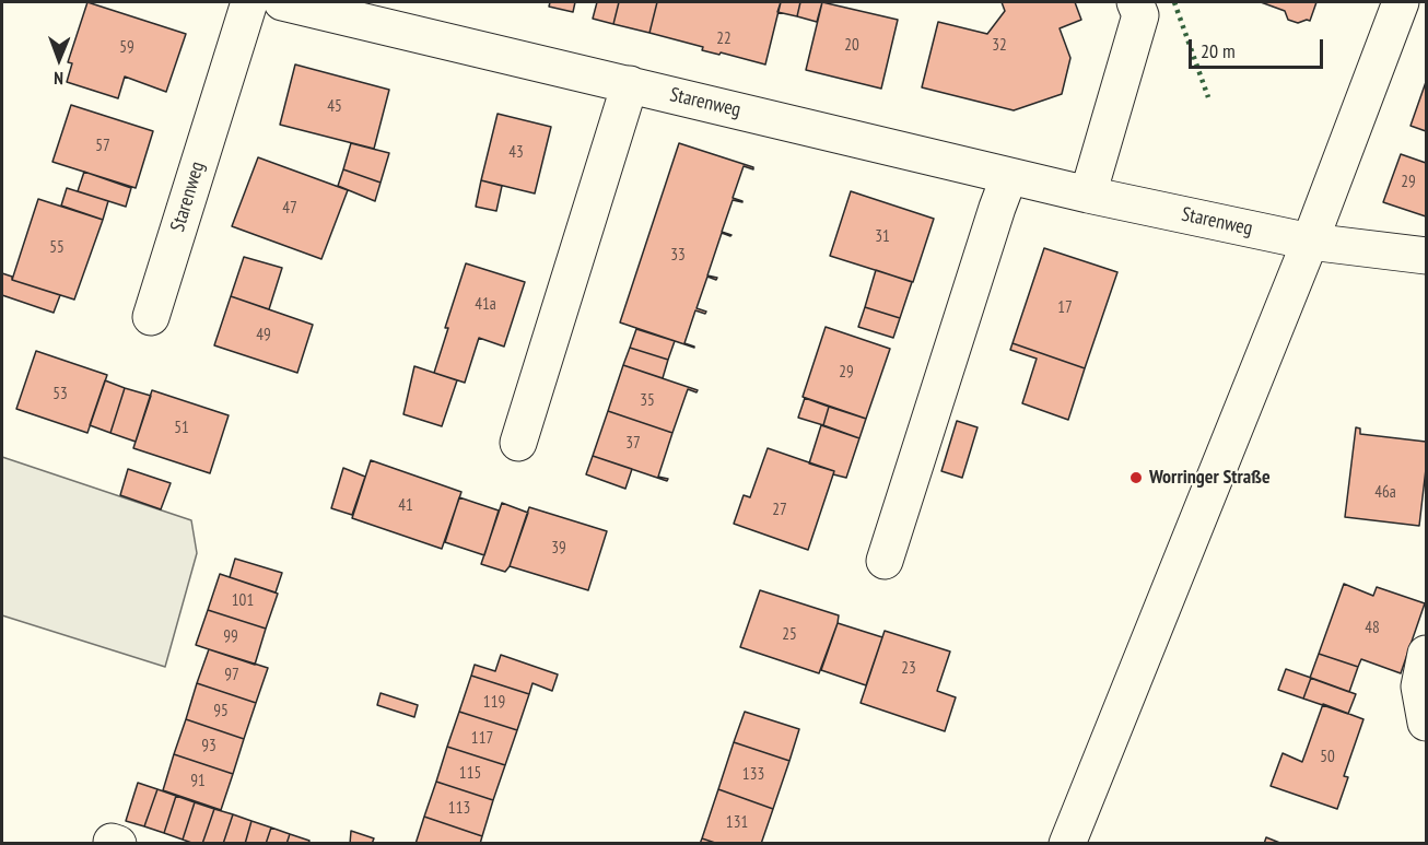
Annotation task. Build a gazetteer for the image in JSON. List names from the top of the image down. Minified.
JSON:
{"streets":{"street":["Starenweg"]},"places":["Worringer Straße"],"house_numbers":["22","20","32","59","45","57","43","29","47","31","55","33","41a","17","49","29","53","35","51","37","46a","41","27","39","101","48","25","99","23","97","119","95","117","93","50","115","133","91","113","131"],"scale_bar":"20 m","north":"bottom"}
